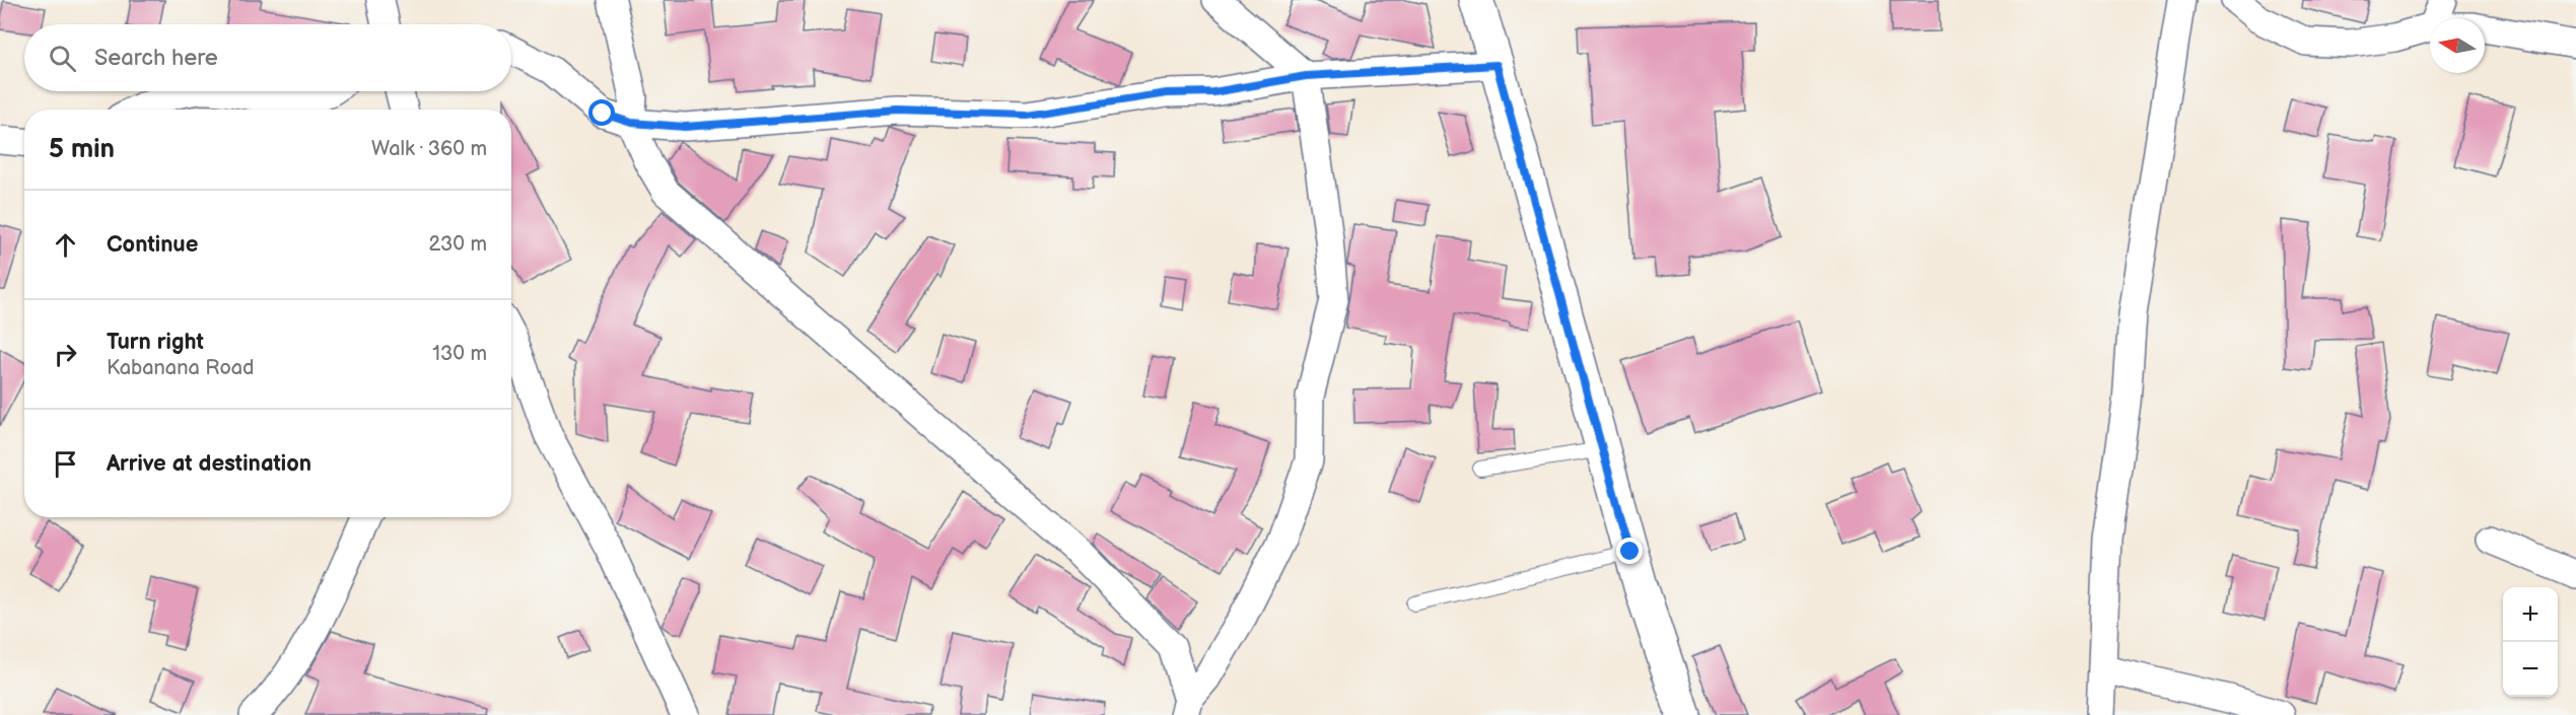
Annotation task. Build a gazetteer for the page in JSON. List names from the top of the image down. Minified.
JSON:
{"north":"left","page":{"search":"Search here","heading":["5 min","Walk · 360 m"],"list":[["Continue","230 m"],["Turn right","Kabanana Road","130 m"],"Arrive at destination"],"map_buttons":["+","−"]}}
